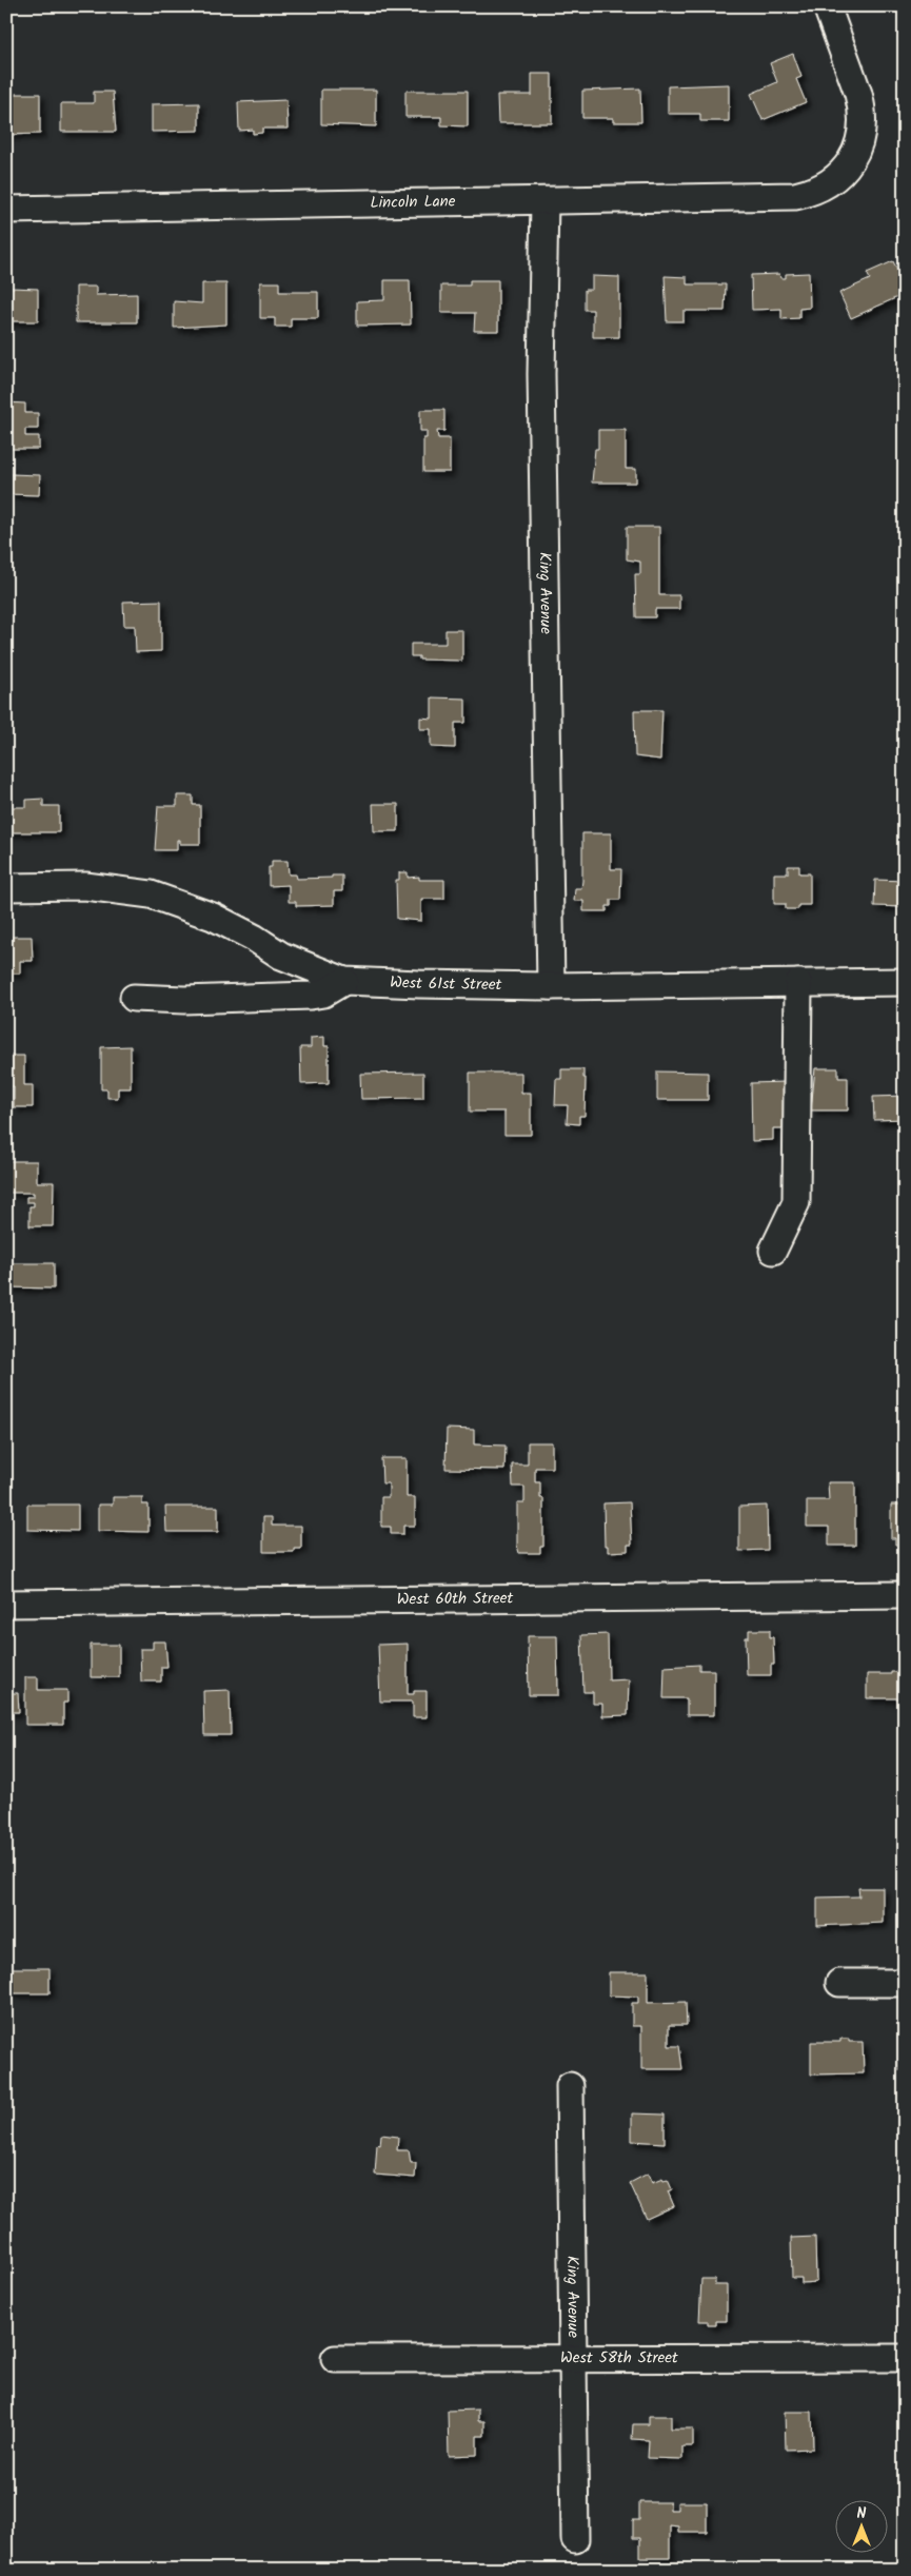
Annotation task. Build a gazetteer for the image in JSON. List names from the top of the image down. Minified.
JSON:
{"streets":{"street":["Lincoln Lane","King Avenue","West 61st Street","West 60th Street","West 58th Street"]},"crossings":[["Lincoln Lane","King Avenue"],["King Avenue","West 61st Street"],["King Avenue","West 58th Street"]],"north":"top"}
